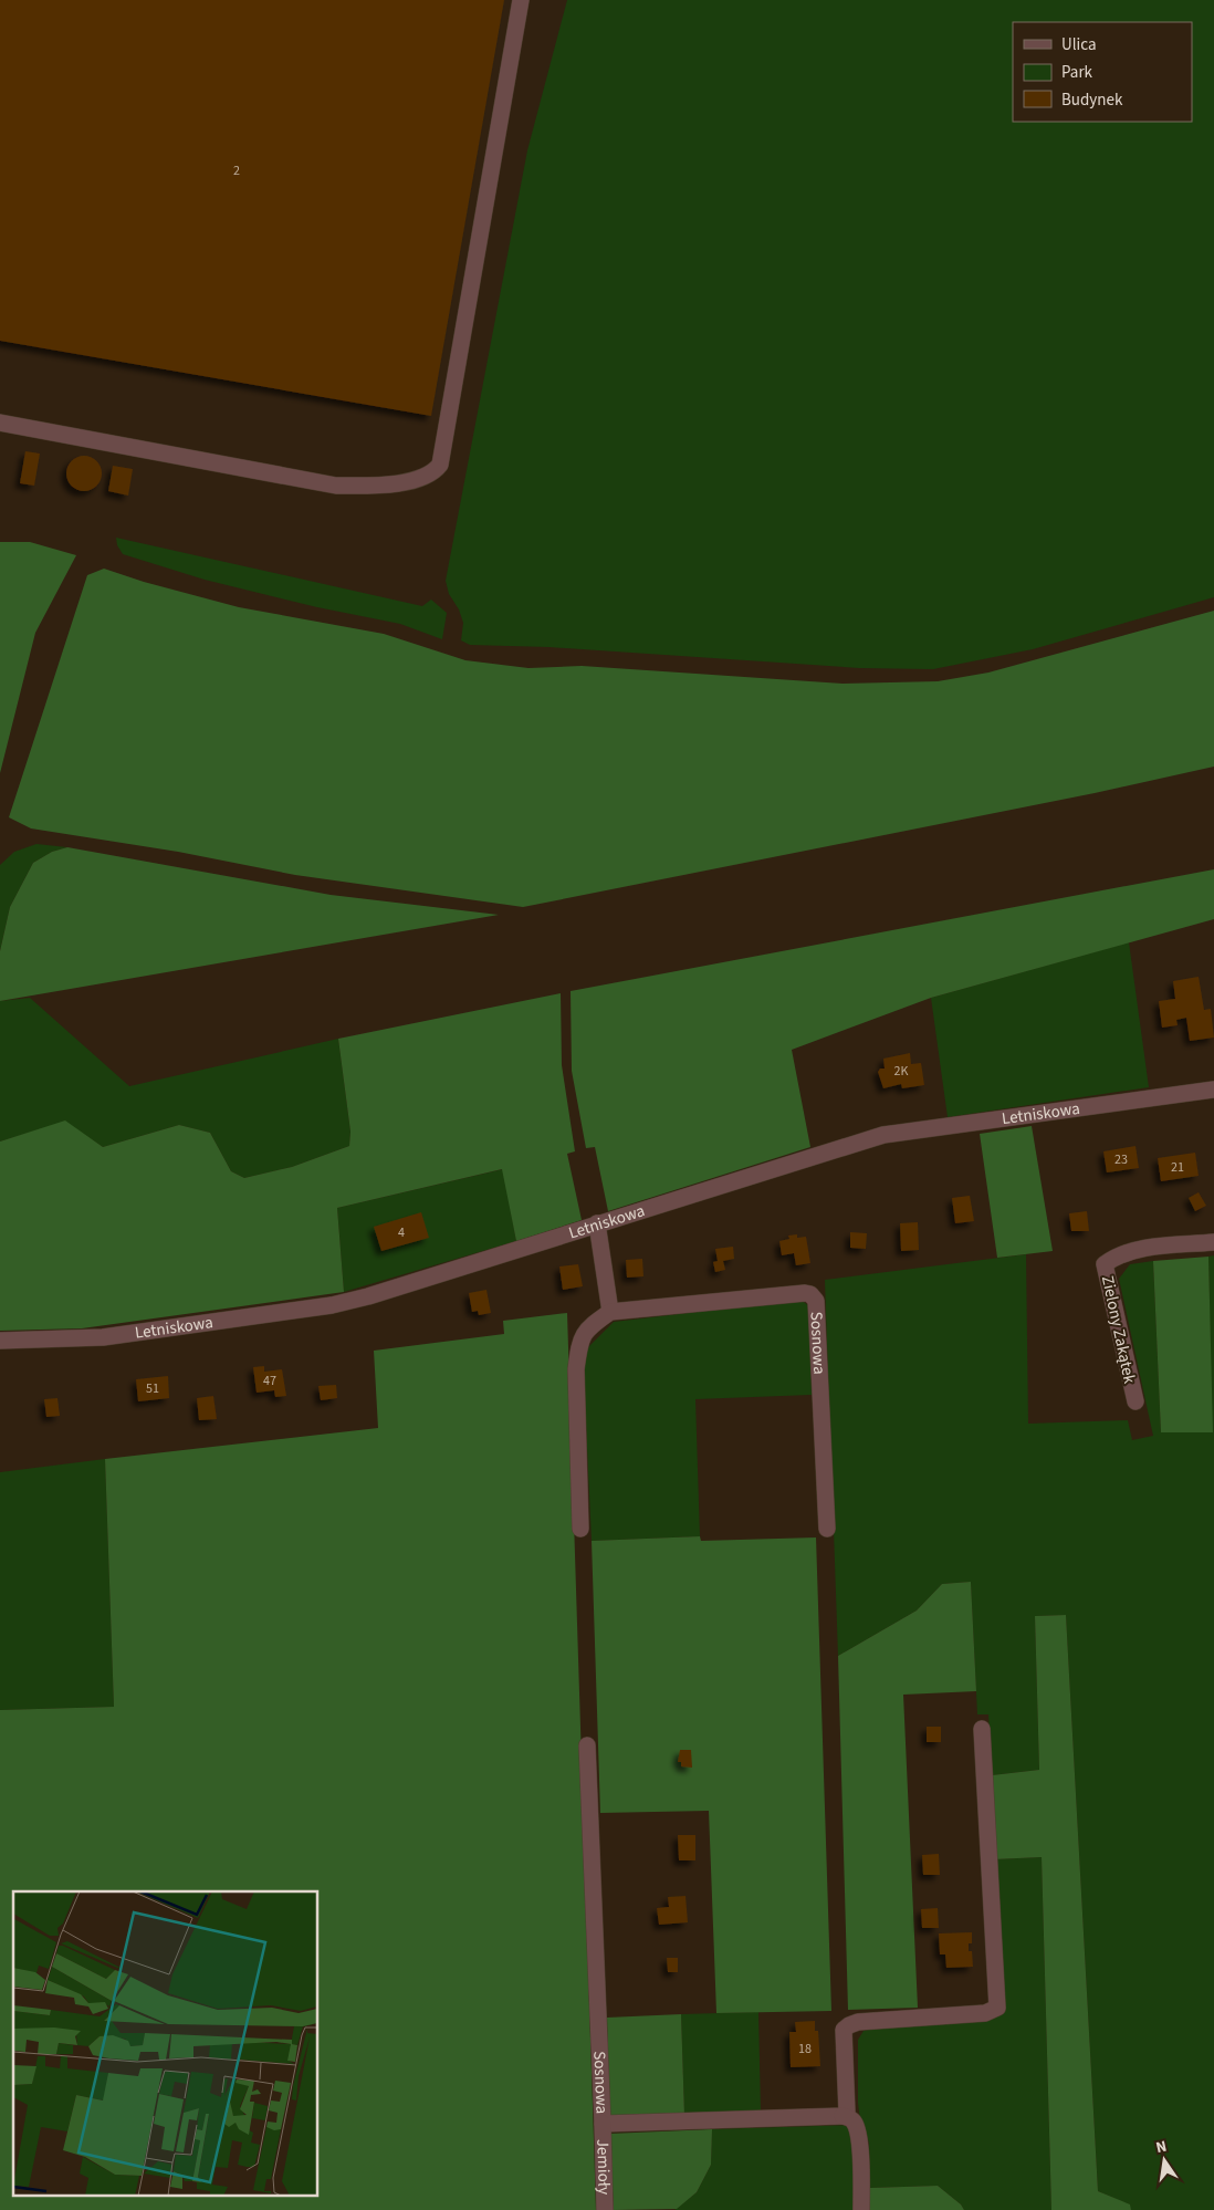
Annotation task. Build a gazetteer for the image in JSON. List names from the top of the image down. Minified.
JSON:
{"streets":{"street":["Letniskowa","Zielony Zakątek","Sosnowa","Jemioły"]},"crossings":[["Sosnowa","Jemioły"]],"house_numbers":["2","2K","23","21","4","47","51","18"],"legend":["Ulica","Park","Budynek"],"north":"top"}
